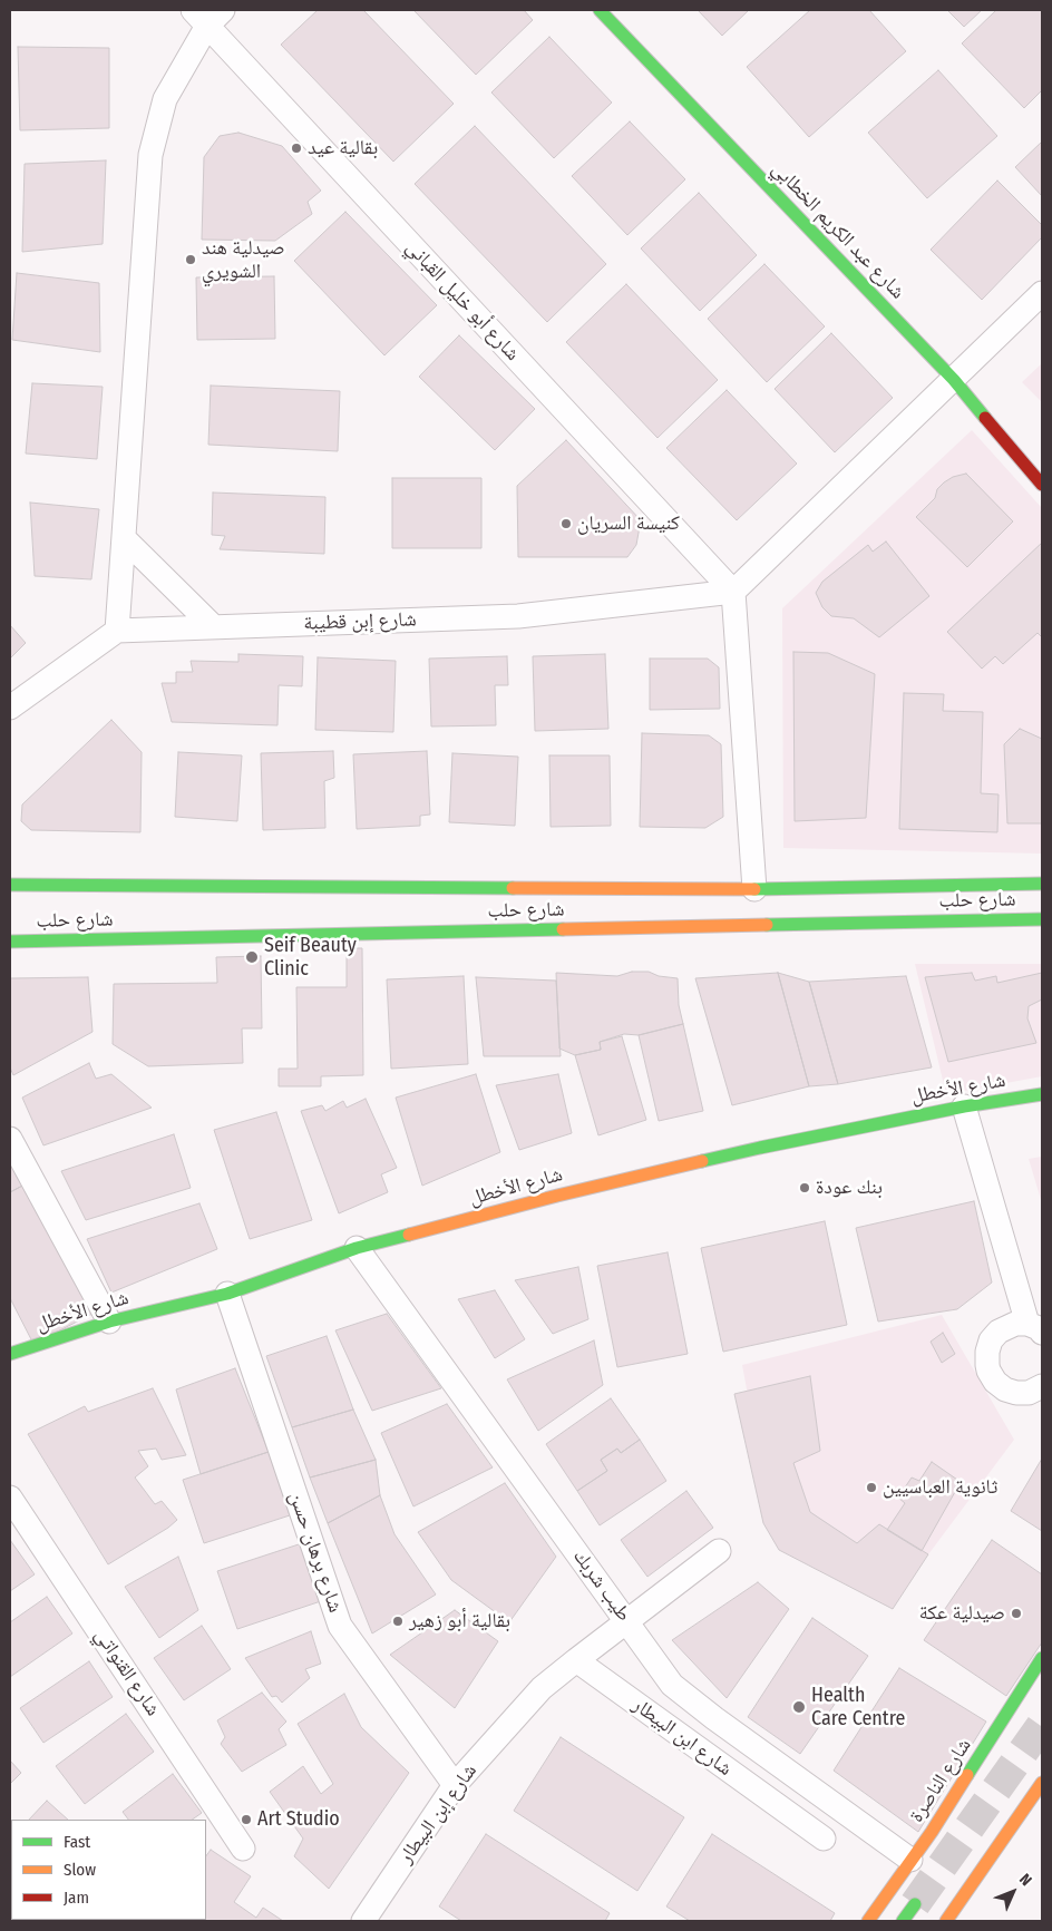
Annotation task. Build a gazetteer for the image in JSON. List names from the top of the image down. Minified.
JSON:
{"streets":{"main road":["شارع عبد الكريم الخطابي","شارع حلب","شارع الأخطل","شارع الناصرة"],"street":["شارع أبو خليل القباني","شارع إبن قطيبة","شارع برهان حسن","طيب شربك","شارع القنواتي","شارع ابن البيطار","شارع إبن البيطار"]},"crossings":[["شارع أبو خليل القباني","شارع إبن قطيبة"],["شارع الأخطل","شارع برهان حسن"],["شارع الأخطل","طيب شربك"],["شارع برهان حسن","شارع إبن البيطار"],["طيب شربك","شارع الناصرة"],["شارع ابن البيطار","شارع إبن البيطار"]],"places":["بقالية عيد","صيدلية هند الشويري","كنيسة السريان","Seif Beauty Clinic","بنك عودة","ثانوية العباسيين","صيدلية عكة","بقالية أبو زهير","Health Care Centre","Art Studio"],"legend":["Fast","Slow","Jam"],"north":"top right"}
